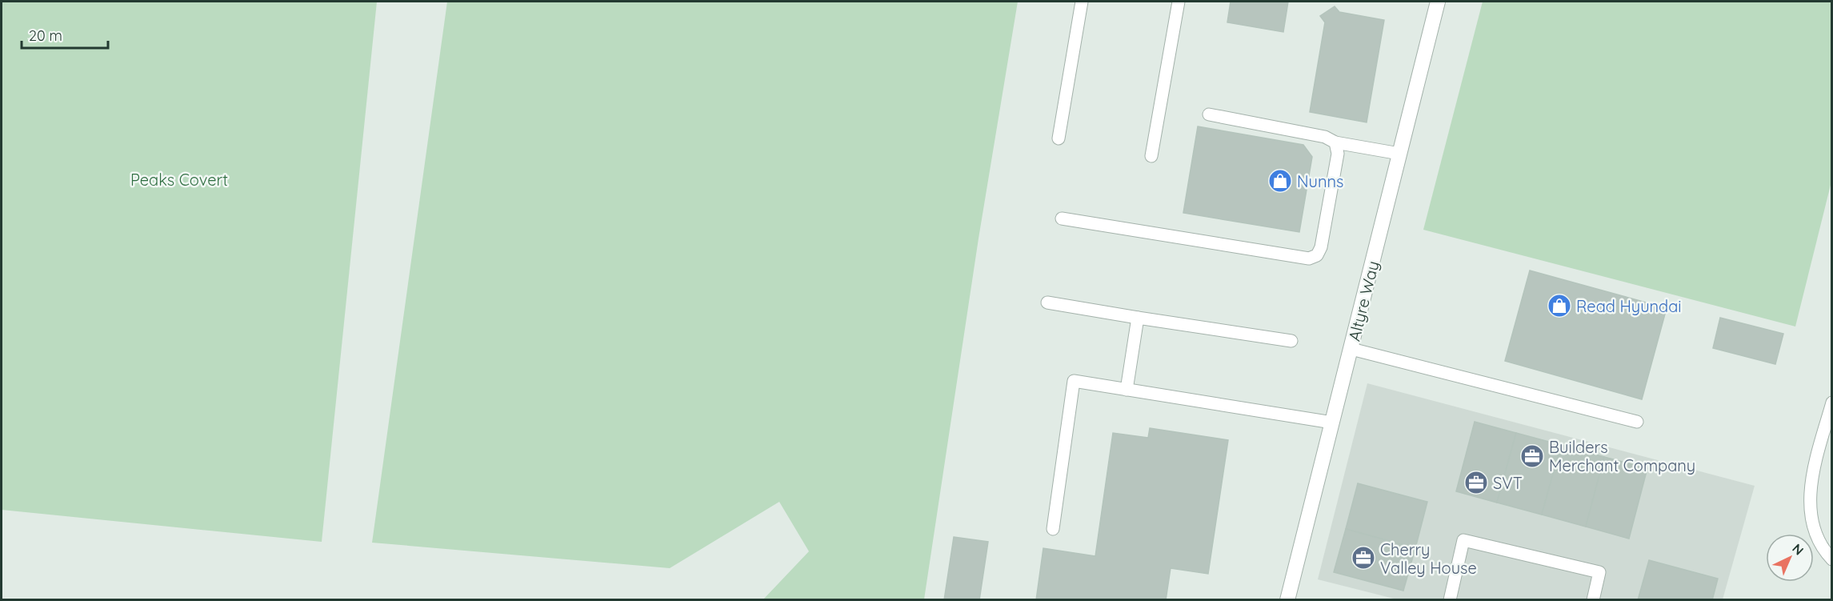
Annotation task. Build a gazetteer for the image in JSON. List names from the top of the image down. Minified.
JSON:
{"streets":{"street":["Altyre Way"]},"parks":["Peaks Covert"],"places":{"shop":["Nunns","Read Hyundai"],"office":["Builders Merchant Company","SVT","Cherry Valley House"]},"scale_bar":"20 m","north":"top right"}
